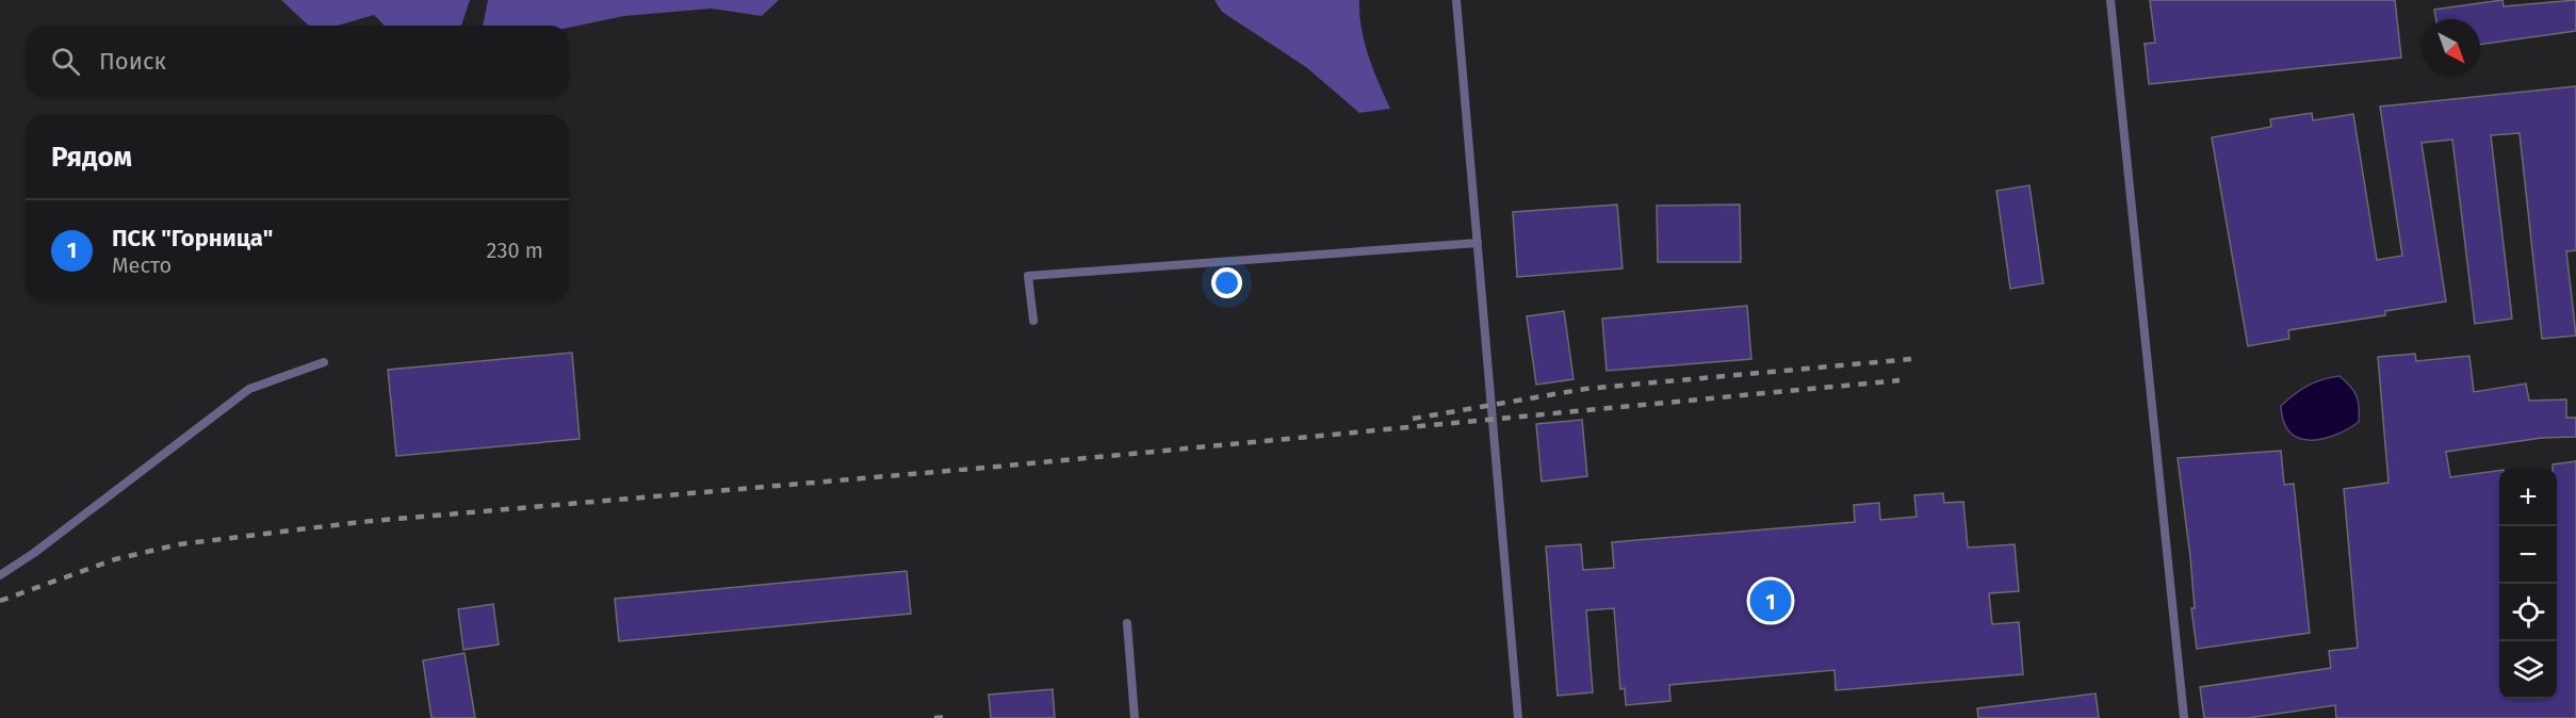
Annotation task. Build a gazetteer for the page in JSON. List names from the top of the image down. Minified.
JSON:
{"north":"bottom right","page":{"search":"Поиск","heading":"Рядом","list":[{"mark":"1","name":"ПСК \"Горница\"","note":"Место","value":"230 m"}],"map_buttons":["+","−"],"pins":"1"}}
